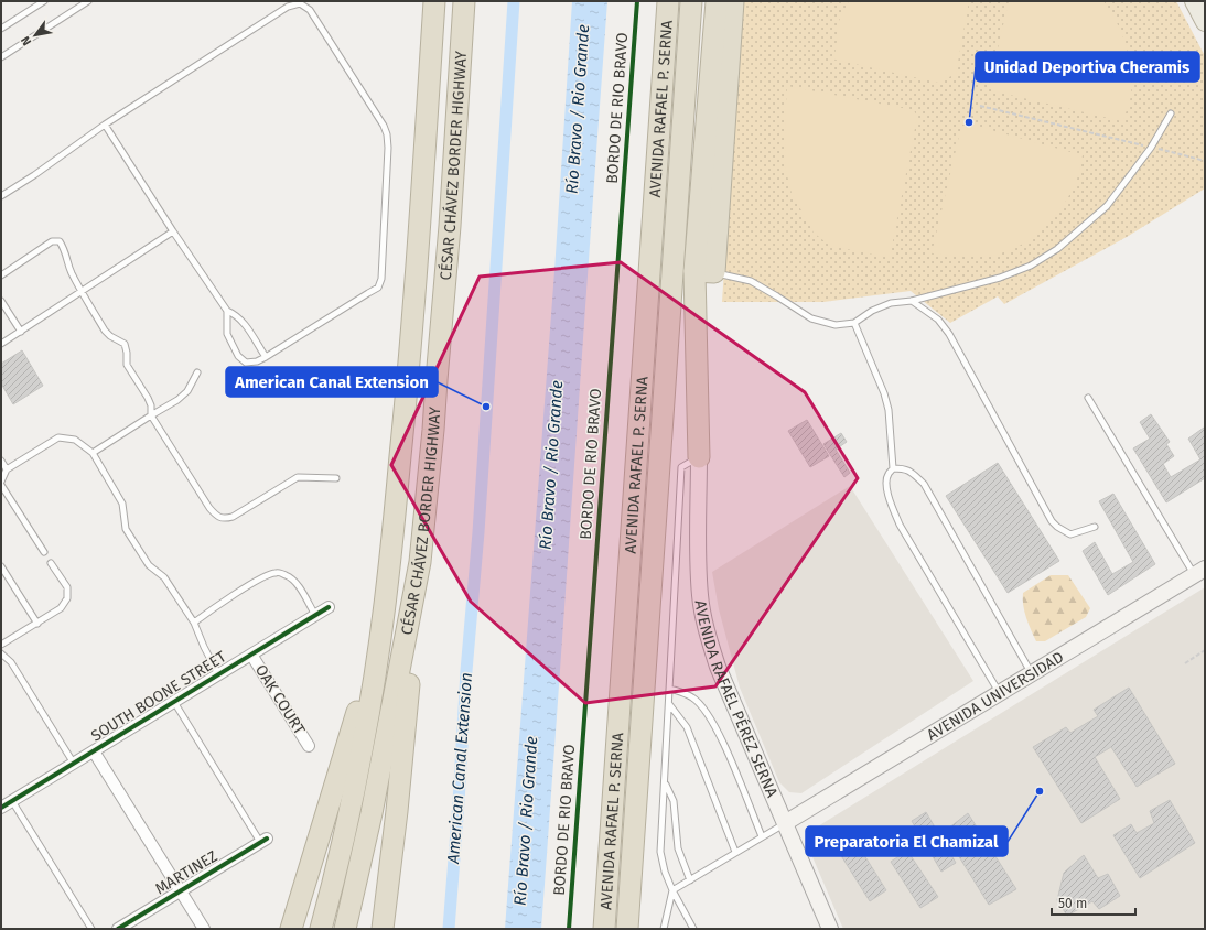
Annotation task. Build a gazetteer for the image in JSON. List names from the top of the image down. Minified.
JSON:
{"streets":{"highway":["AVENIDA RAFAEL P. SERNA","CÉSAR CHÁVEZ BORDER HIGHWAY"],"main road":["AVENIDA UNIVERSIDAD","AVENIDA RAFAEL PÉREZ SERNA"],"street":["SOUTH BOONE STREET","OAK COURT","MARTINEZ"],"cycle path":["BORDO DE RIO BRAVO"]},"crossings":[["AVENIDA UNIVERSIDAD","AVENIDA RAFAEL PÉREZ SERNA"],["SOUTH BOONE STREET","OAK COURT"]],"water":["Río Bravo / Rio Grande","American Canal Extension"],"places":["Unidad Deportiva Cheramis","American Canal Extension","Preparatoria El Chamizal"],"scale_bar":"50 m","north":"bottom left"}
